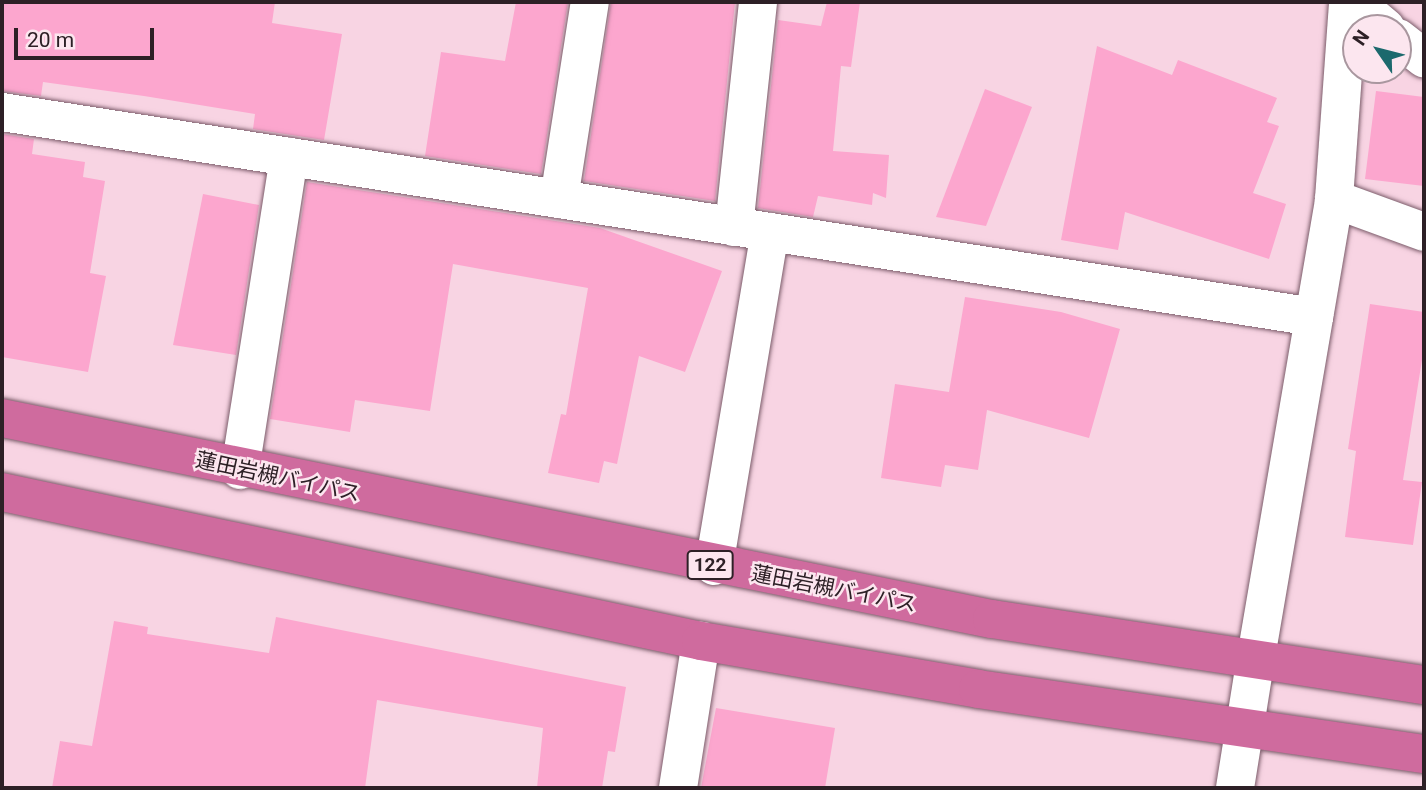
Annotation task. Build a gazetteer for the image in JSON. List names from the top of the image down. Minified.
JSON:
{"streets":{"highway":["蓮田岩槻バイパス","122"]},"scale_bar":"20 m","north":"top left"}
